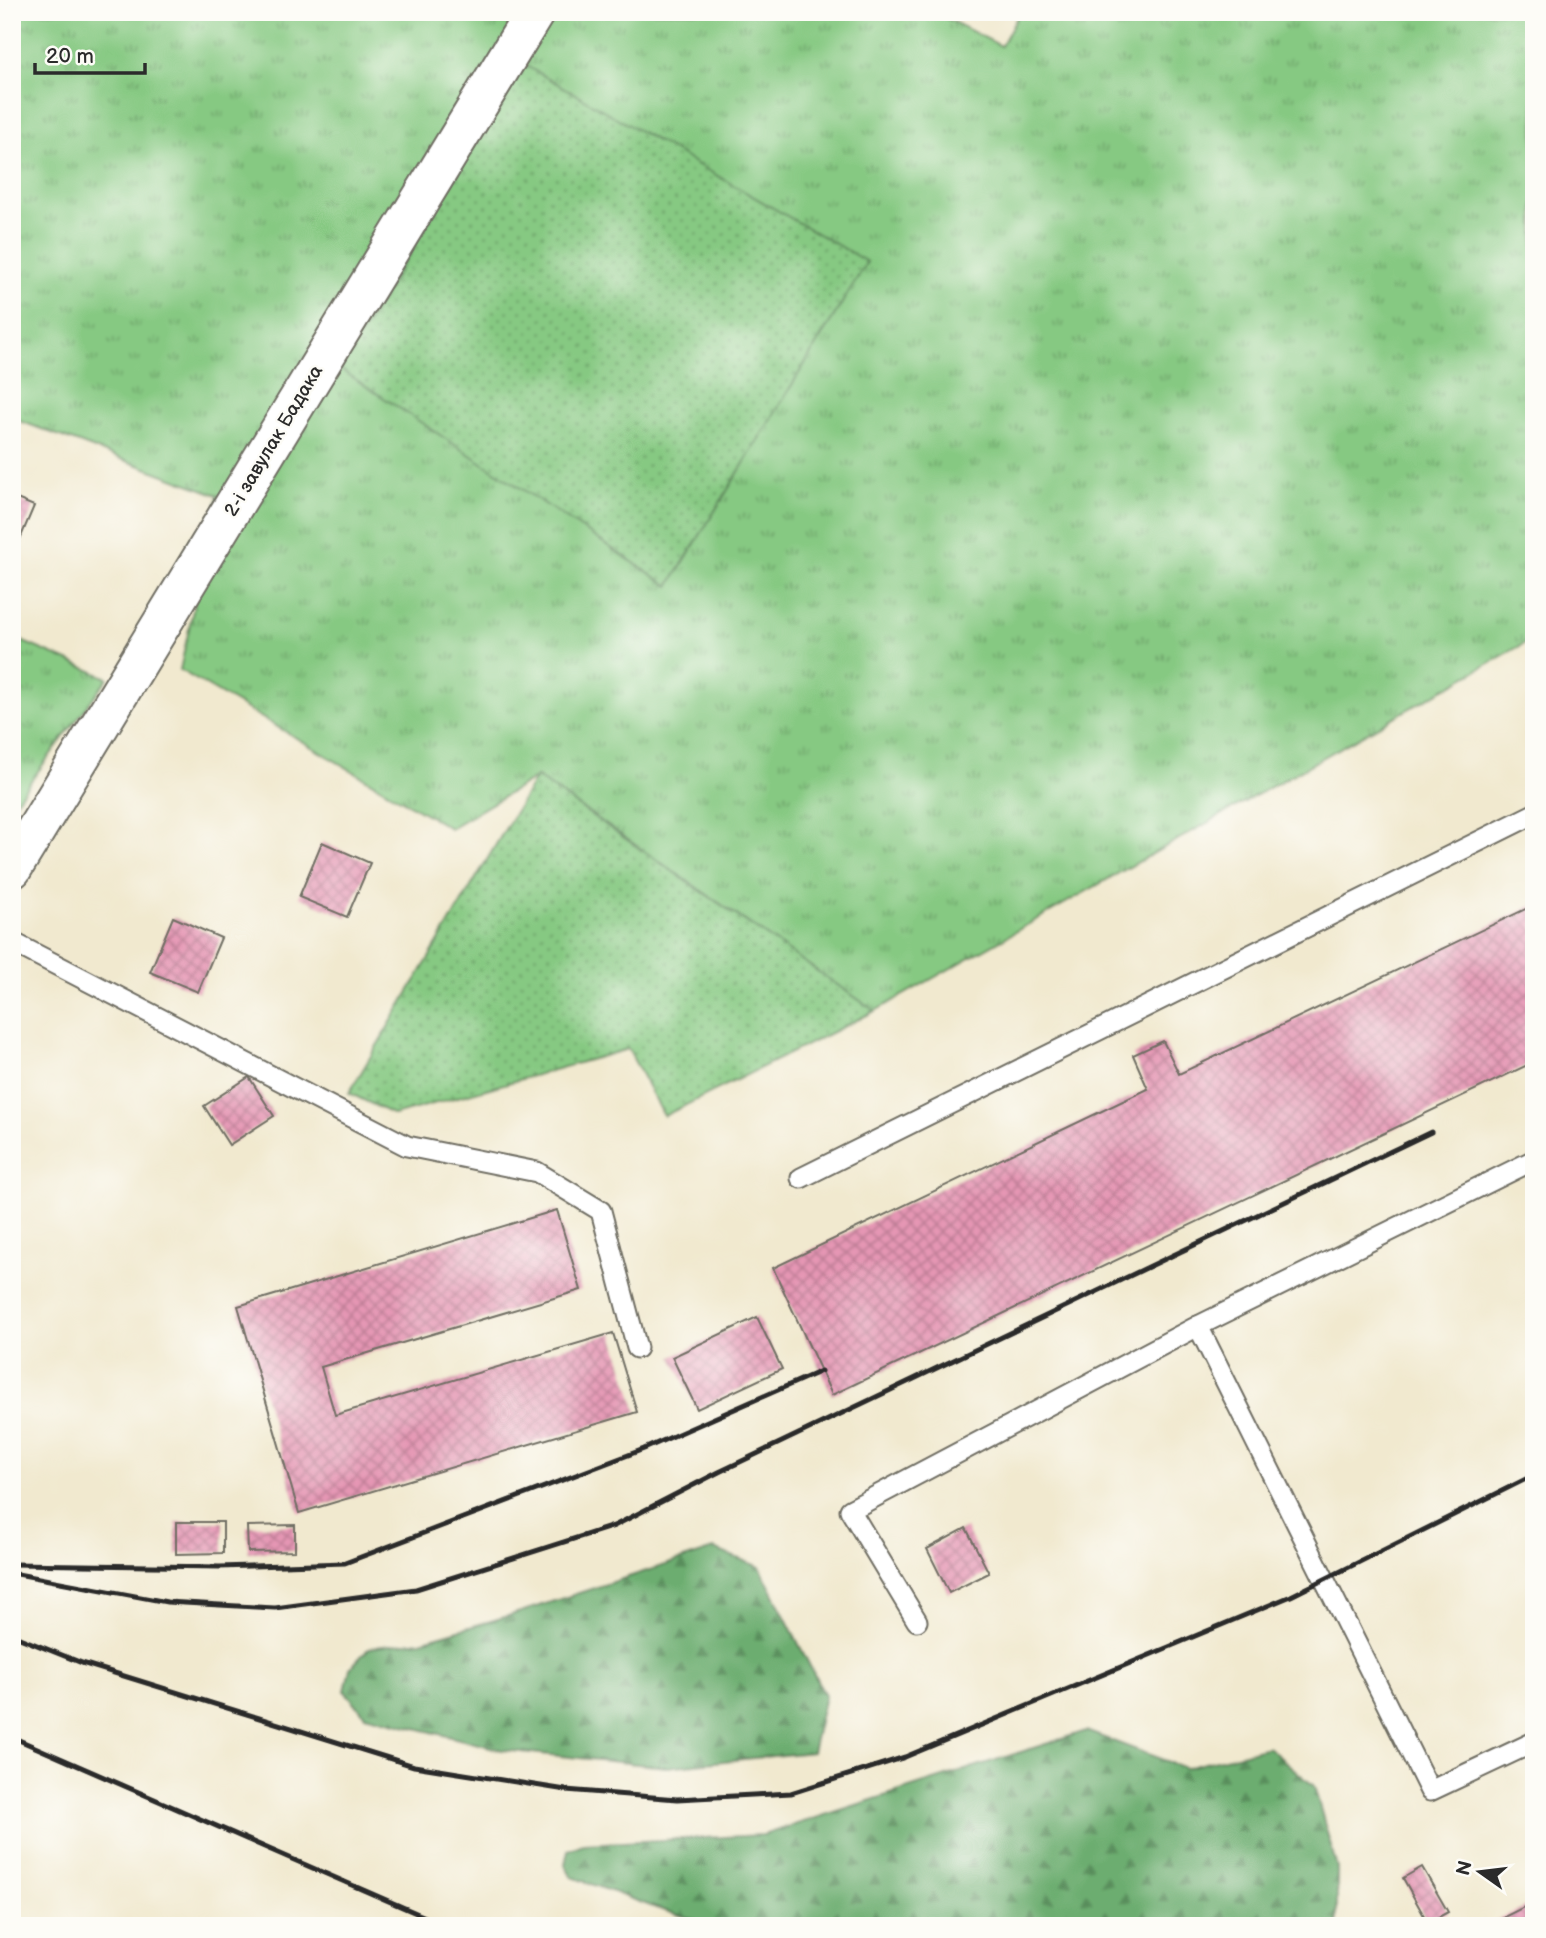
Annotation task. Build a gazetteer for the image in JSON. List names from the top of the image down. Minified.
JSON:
{"streets":{"street":["2-і завулак Бадака"]},"scale_bar":"20 m","north":"left"}
